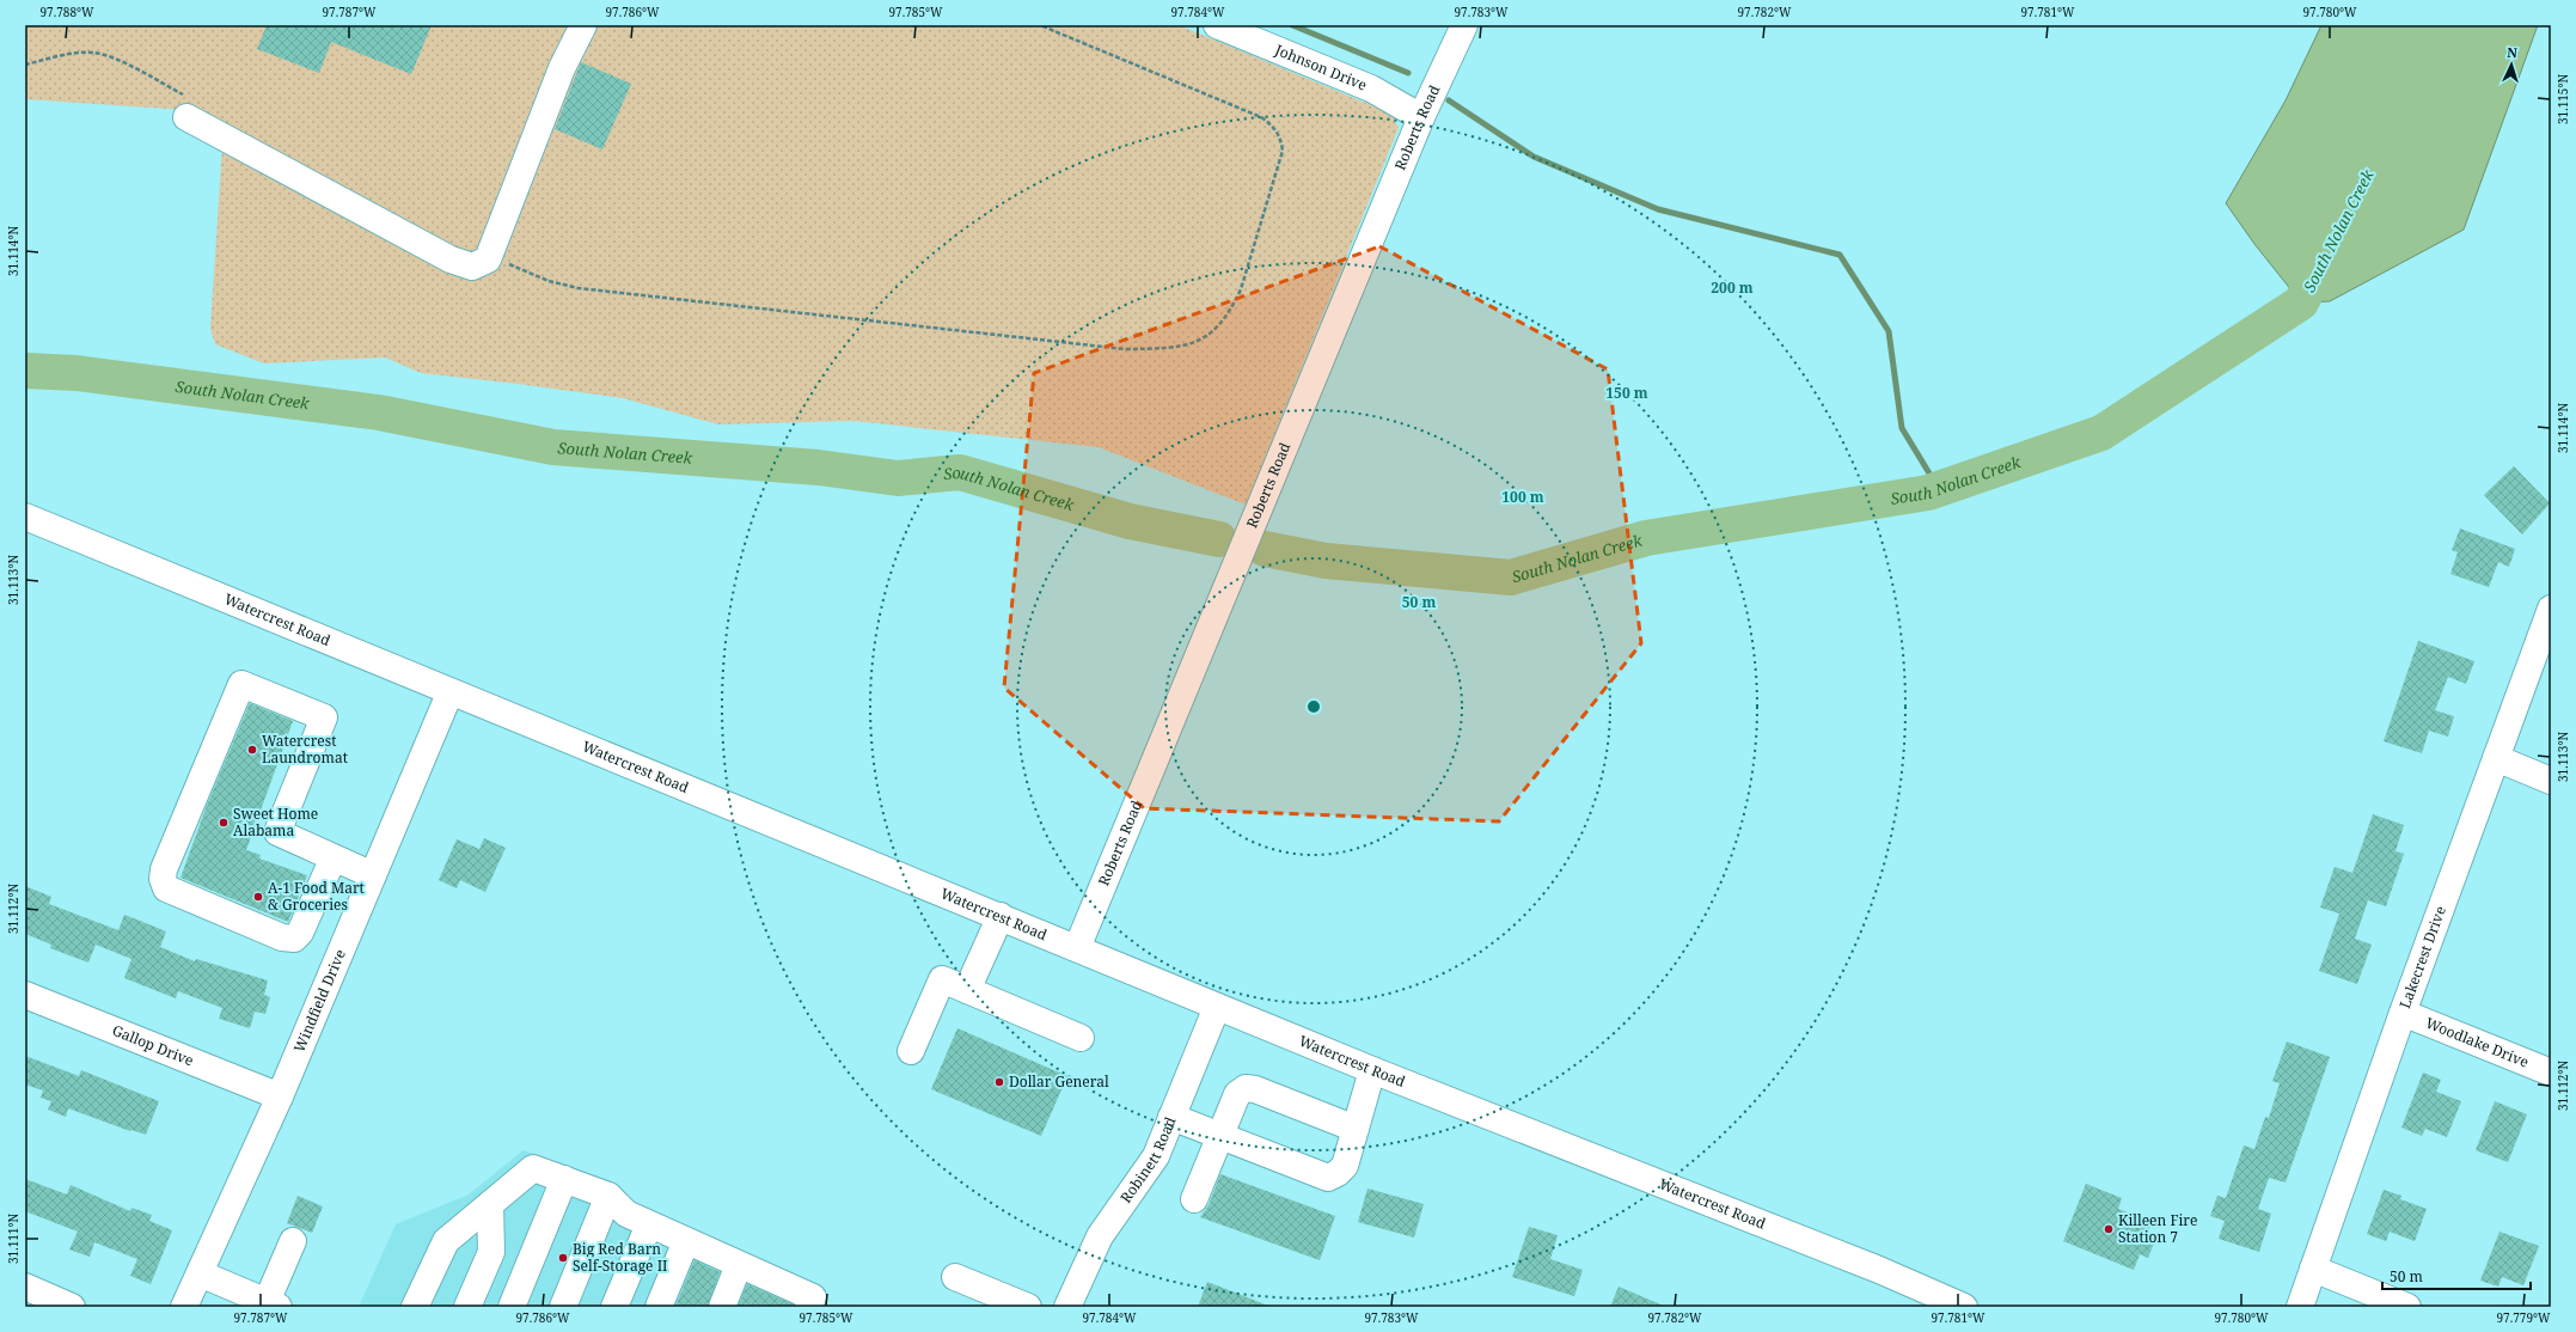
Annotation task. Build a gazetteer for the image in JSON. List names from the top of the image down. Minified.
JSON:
{"streets":{"street":["Johnson Drive","Roberts Road","Watercrest Road","Lakecrest Drive","Windfield Drive","Woodlake Drive","Gallop Drive","Robinett Road"]},"crossings":[["Johnson Drive","Roberts Road"],["Roberts Road","Watercrest Road"],["Watercrest Road","Windfield Drive"],["Watercrest Road","Robinett Road"],["Lakecrest Drive","Woodlake Drive"],["Windfield Drive","Gallop Drive"]],"water":["South Nolan Creek"],"places":["Watercrest Laundromat","Sweet Home Alabama","A-1 Food Mart & Groceries","Dollar General","Killeen Fire Station 7","Big Red Barn Self-Storage II"],"scale_bar":"50 m","north":"top","coordinates":["97.788°W","97.787°W","97.786°W","97.785°W","97.784°W","97.783°W","97.782°W","97.781°W","97.780°W","31.115°N","31.114°N","31.113°N","31.112°N","31.111°N","97.779°W"],"rings":["200 m","150 m","100 m","50 m"]}
